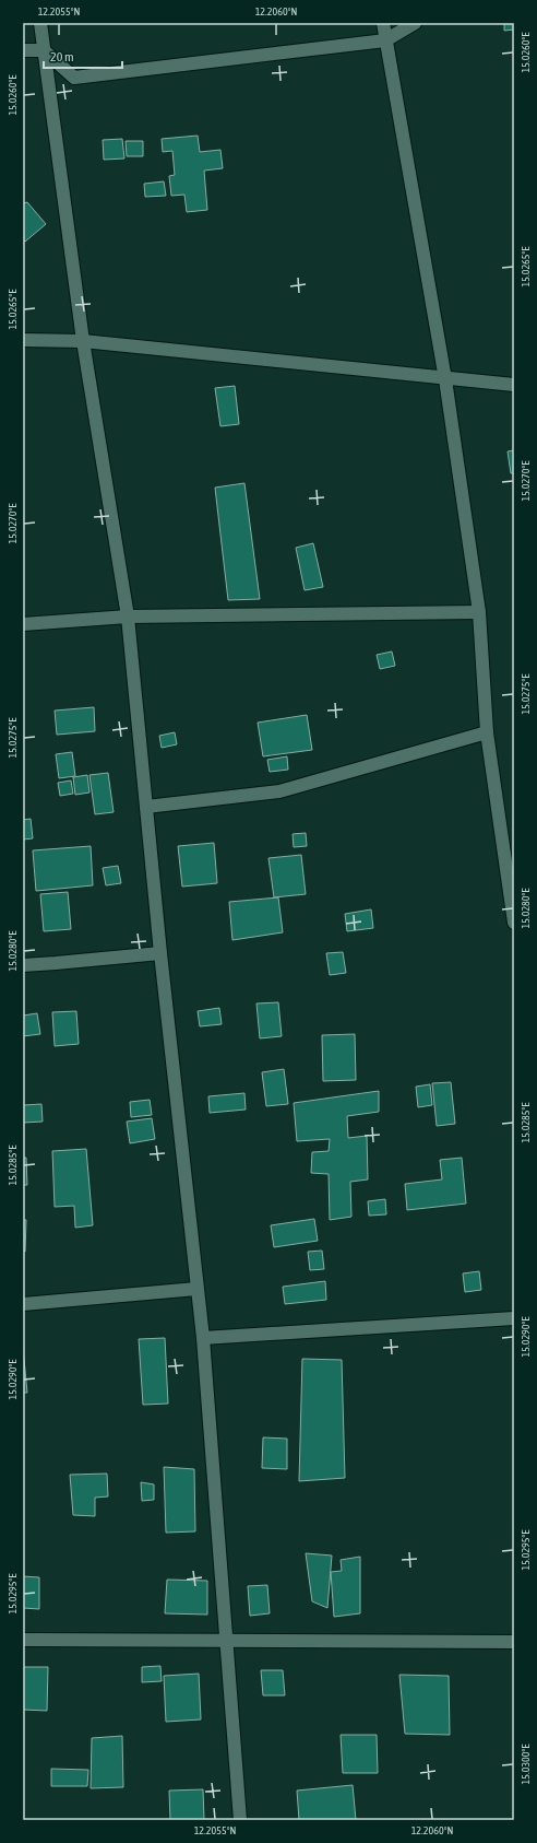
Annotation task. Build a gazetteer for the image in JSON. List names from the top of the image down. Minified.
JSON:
{"scale_bar":"20 m","coordinates":["12.2055°N","12.2060°N","15.0260°E","15.0265°E","15.0270°E","15.0275°E","15.0280°E","15.0285°E","15.0290°E","15.0295°E","15.0300°E"]}
